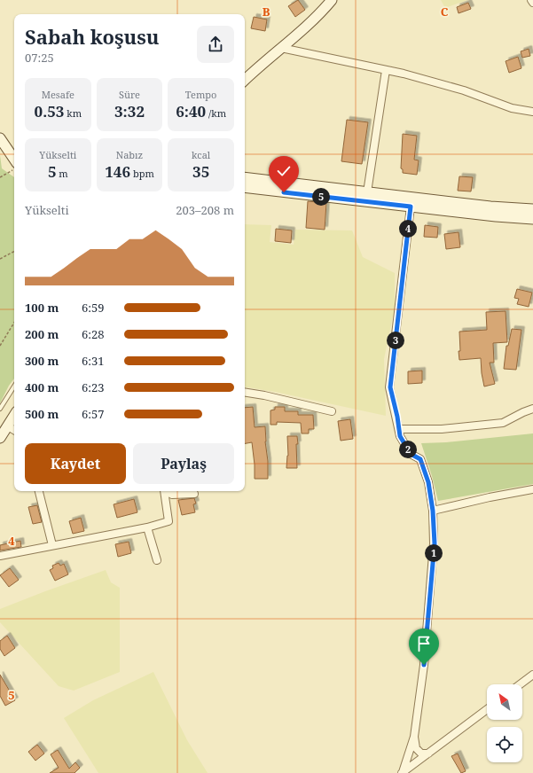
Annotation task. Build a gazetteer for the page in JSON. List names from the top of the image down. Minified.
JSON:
{"north":"top left","page":{"heading":["Sabah koşusu","07:25"],"stats":[["Mesafe","0.53 km"],["Süre","3:32"],["Tempo","6:40 /km"],["Yükselti","5 m"],["Nabız","146 bpm"],["kcal","35"]],"pins":["5","4","3","2","1"],"chart":["Yükselti","203–208 m"],"list":[{"name":"100 m","note":"6:59"},{"name":"200 m","note":"6:28"},{"name":"300 m","note":"6:31"},{"name":"400 m","note":"6:23"},{"name":"500 m","note":"6:57"}],"buttons":["Kaydet","Paylaş"]},"grid":{"columns":["B","C"],"rows":["4","5"]}}
